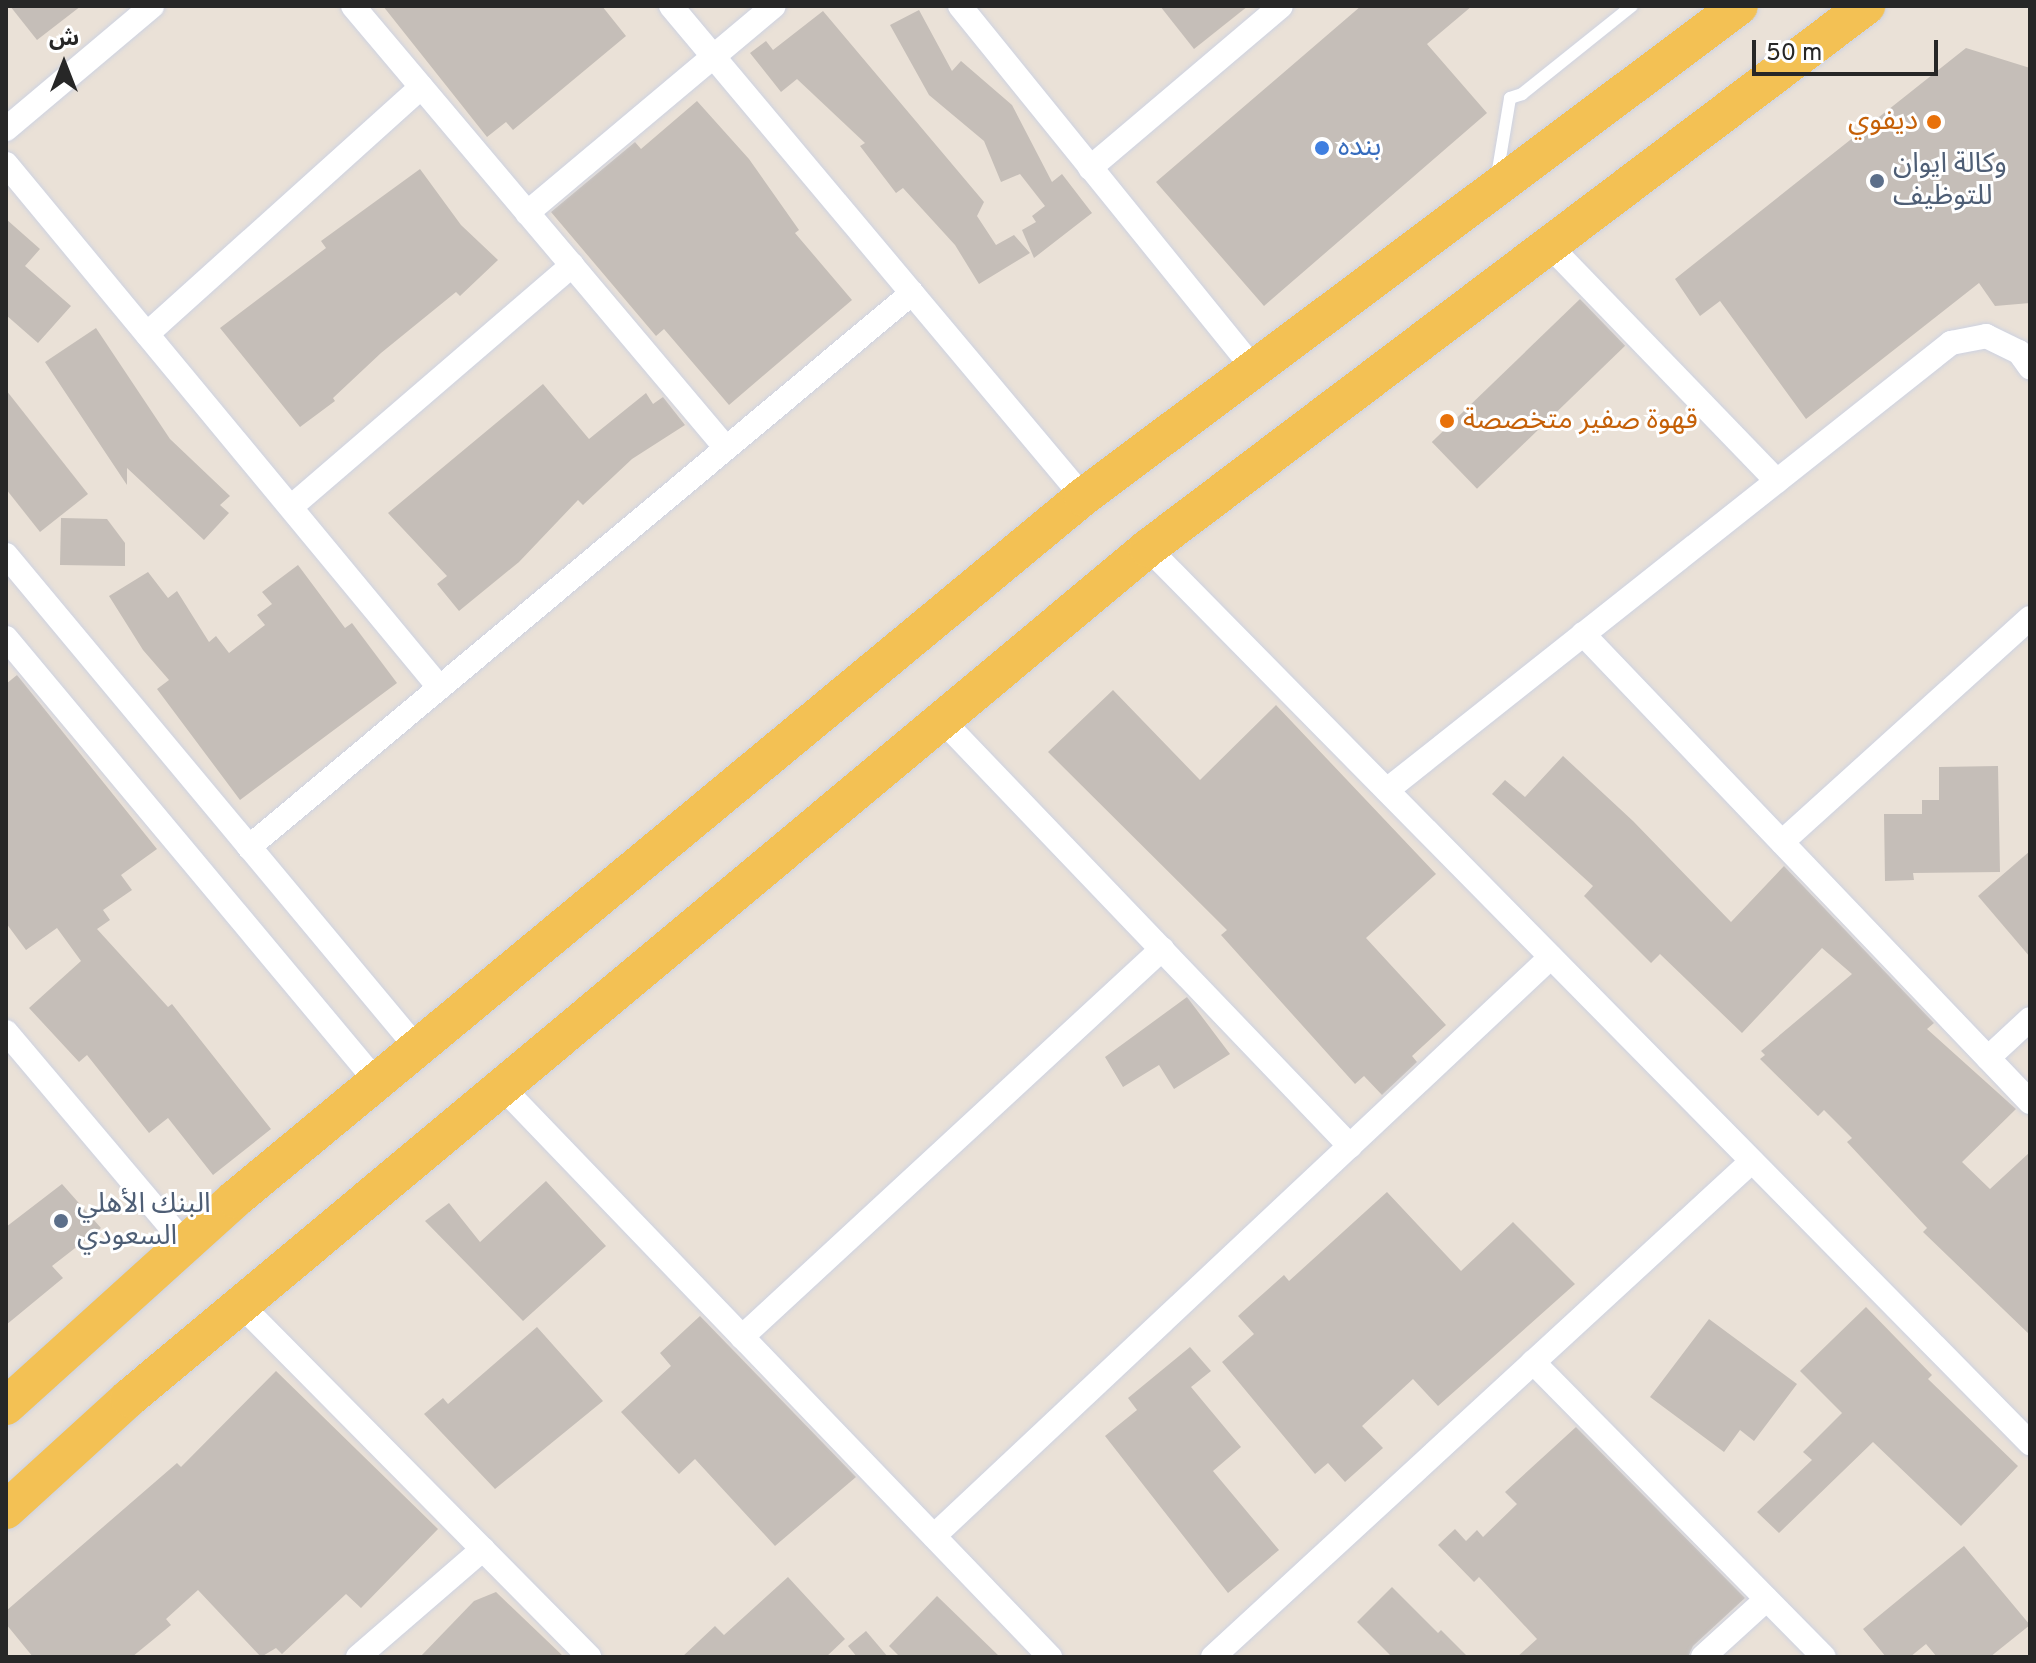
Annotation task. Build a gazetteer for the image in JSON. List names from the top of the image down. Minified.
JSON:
{"places":["ديفوي","بنده","وكالة ايوان للتوظيف","قهوة صفير متخصصة","البنك الأهلي السعودي"],"scale_bar":"50 m","north":"top"}
